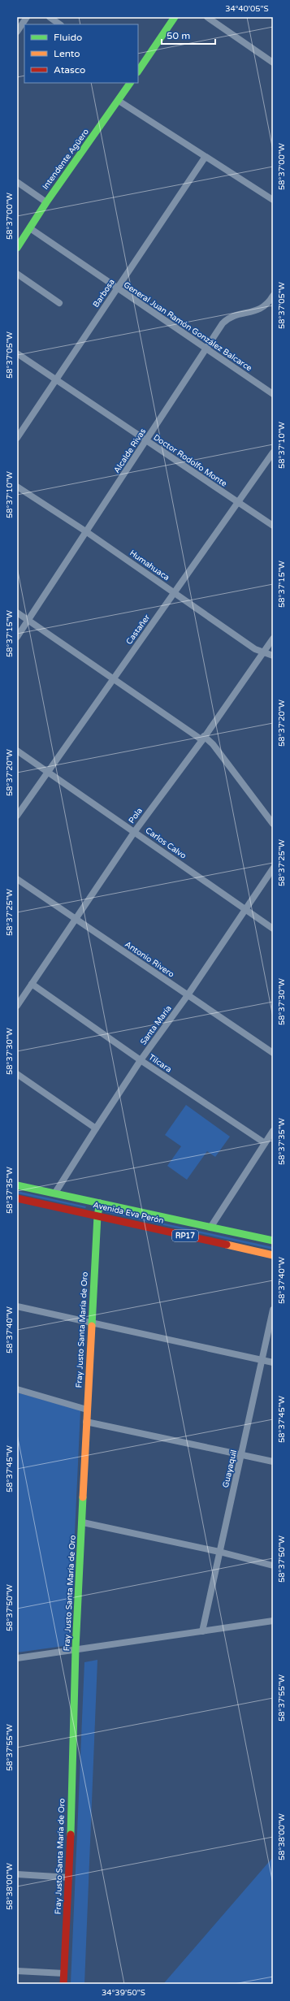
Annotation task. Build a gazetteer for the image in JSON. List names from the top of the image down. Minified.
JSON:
{"streets":{"street":["Intendente Agüero","Barbosa","General Juan Ramón González Balcarce","Alcalde Rivas","Doctor Rodolfo Monte","Humahuaca","Castañer","Pola","Carlos Calvo","Antonio Rivero","Santa María","Tilcara","Avenida Eva Perón","RP17","Fray Justo Santa María de Oro","Guayaquil"]},"crossings":[["Intendente Agüero","General Juan Ramón González Balcarce"],["Barbosa","General Juan Ramón González Balcarce"],["Barbosa","Doctor Rodolfo Monte"],["General Juan Ramón González Balcarce","Alcalde Rivas"],["Alcalde Rivas","Doctor Rodolfo Monte"],["Alcalde Rivas","Humahuaca"],["Doctor Rodolfo Monte","Castañer"],["Humahuaca","Castañer"],["Humahuaca","Pola"],["Castañer","Carlos Calvo"],["Pola","Carlos Calvo"],["Pola","Antonio Rivero"],["Pola","Tilcara"],["Carlos Calvo","Santa María"],["Antonio Rivero","Santa María"],["Santa María","Tilcara"],["Santa María","Avenida Eva Perón"],["Avenida Eva Perón","Fray Justo Santa María de Oro"]],"legend":["Fluido","Lento","Atasco"],"scale_bar":"50 m","coordinates":["34°40'05\"S","58°37'00\"W","58°37'05\"W","58°37'10\"W","58°37'15\"W","58°37'20\"W","58°37'25\"W","58°37'30\"W","58°37'35\"W","58°37'40\"W","58°37'45\"W","58°37'50\"W","58°37'55\"W","58°38'00\"W","34°39'50\"S"]}
